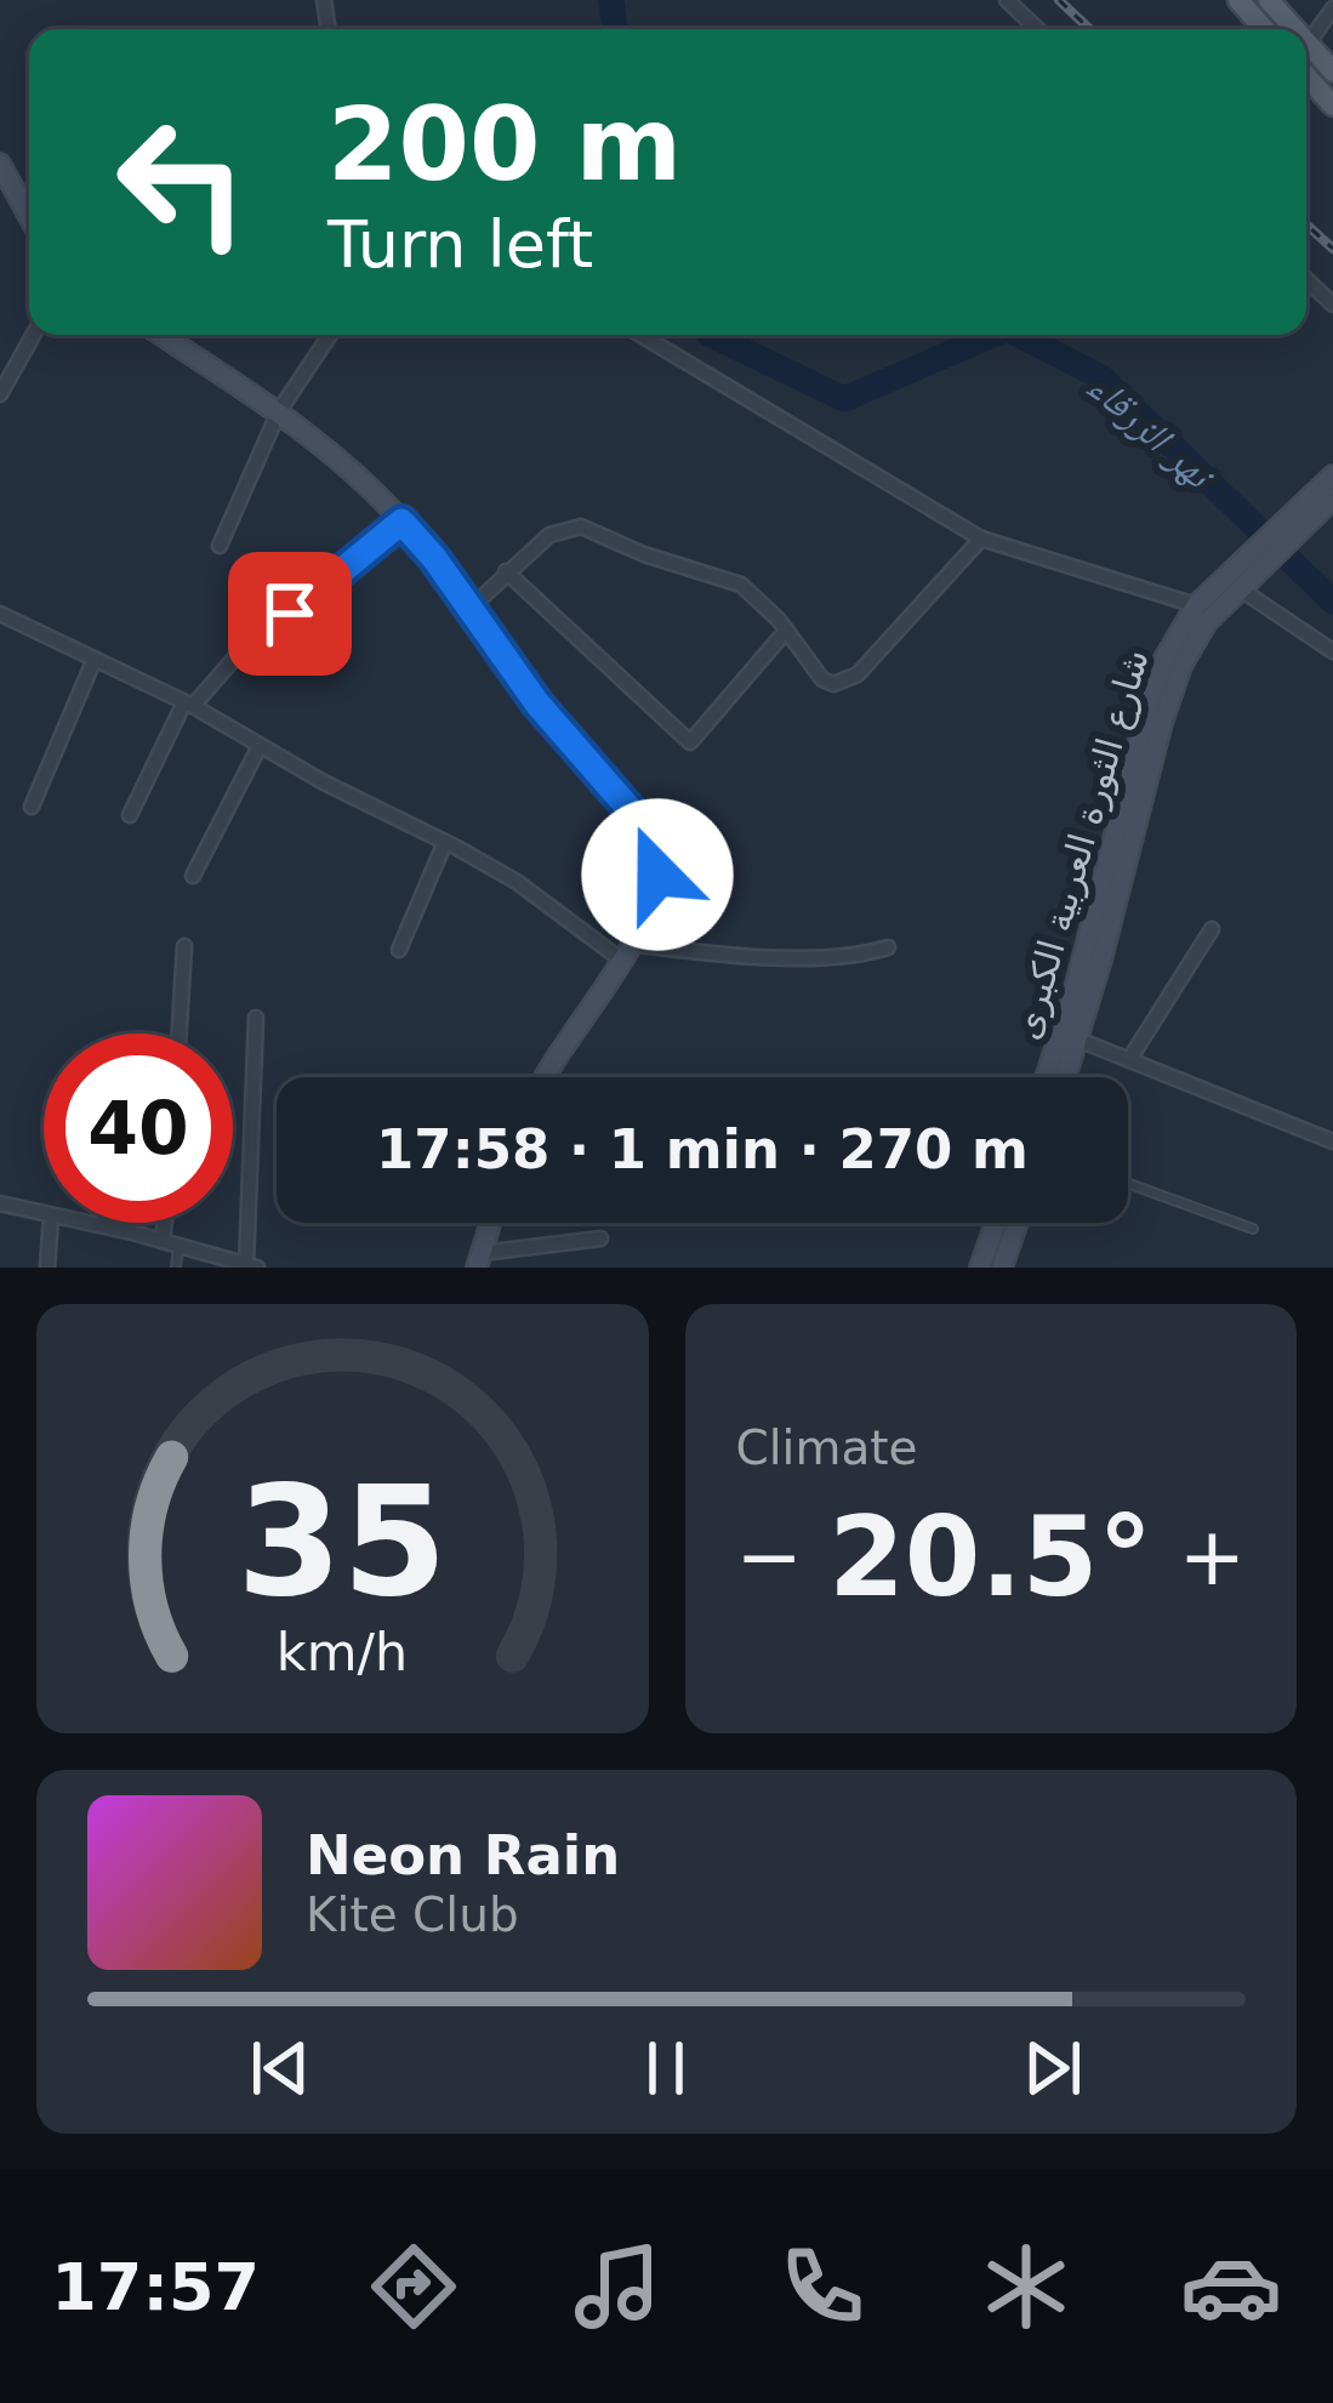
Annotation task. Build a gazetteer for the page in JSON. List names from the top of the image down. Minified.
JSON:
{"streets":{"main road":["شارع الثورة العربية الكبرى"]},"water":["نهر الزرقاء"],"page":{"turn":["200 m","Turn left"],"limit":"40","trip":"17:58 · 1 min · 270 m","tile":"Climate","heat":["−","20.5°","+"],"song":["Neon Rain","Kite Club"],"tabs":"17:57","gauge":["35","km/h"]}}
